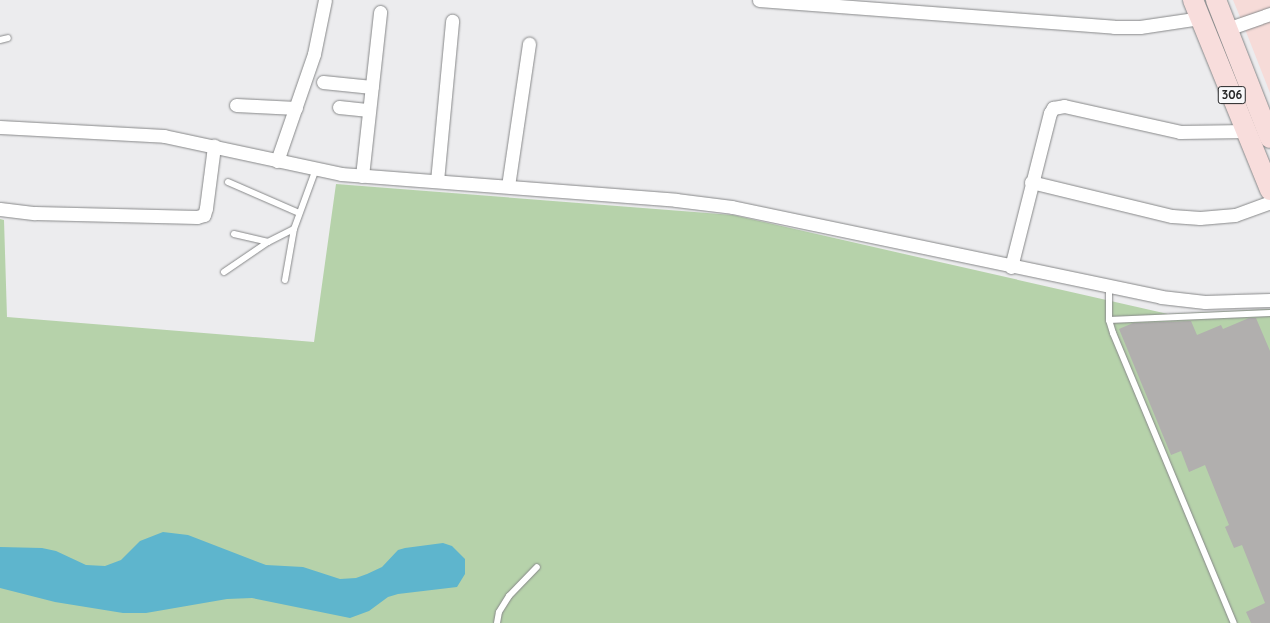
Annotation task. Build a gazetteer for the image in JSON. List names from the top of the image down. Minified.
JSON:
{"streets":{"main road":["306"]}}
